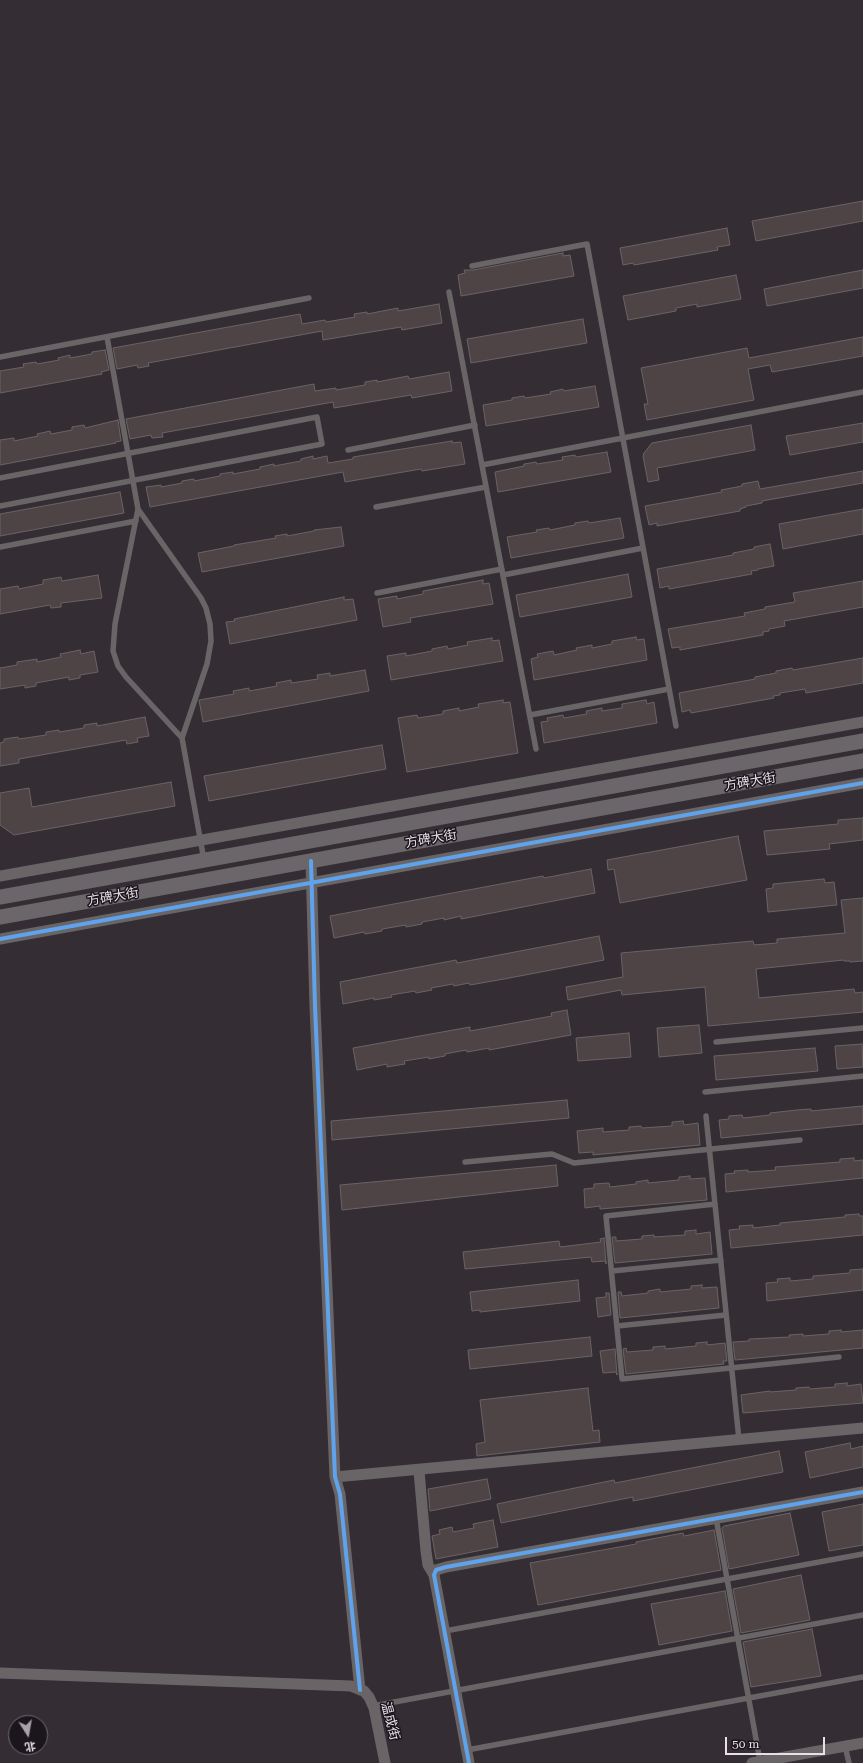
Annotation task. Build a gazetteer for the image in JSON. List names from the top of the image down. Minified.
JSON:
{"streets":{"main road":["方碑大街"],"street":["温成街"]},"scale_bar":"50 m","north":"bottom"}
